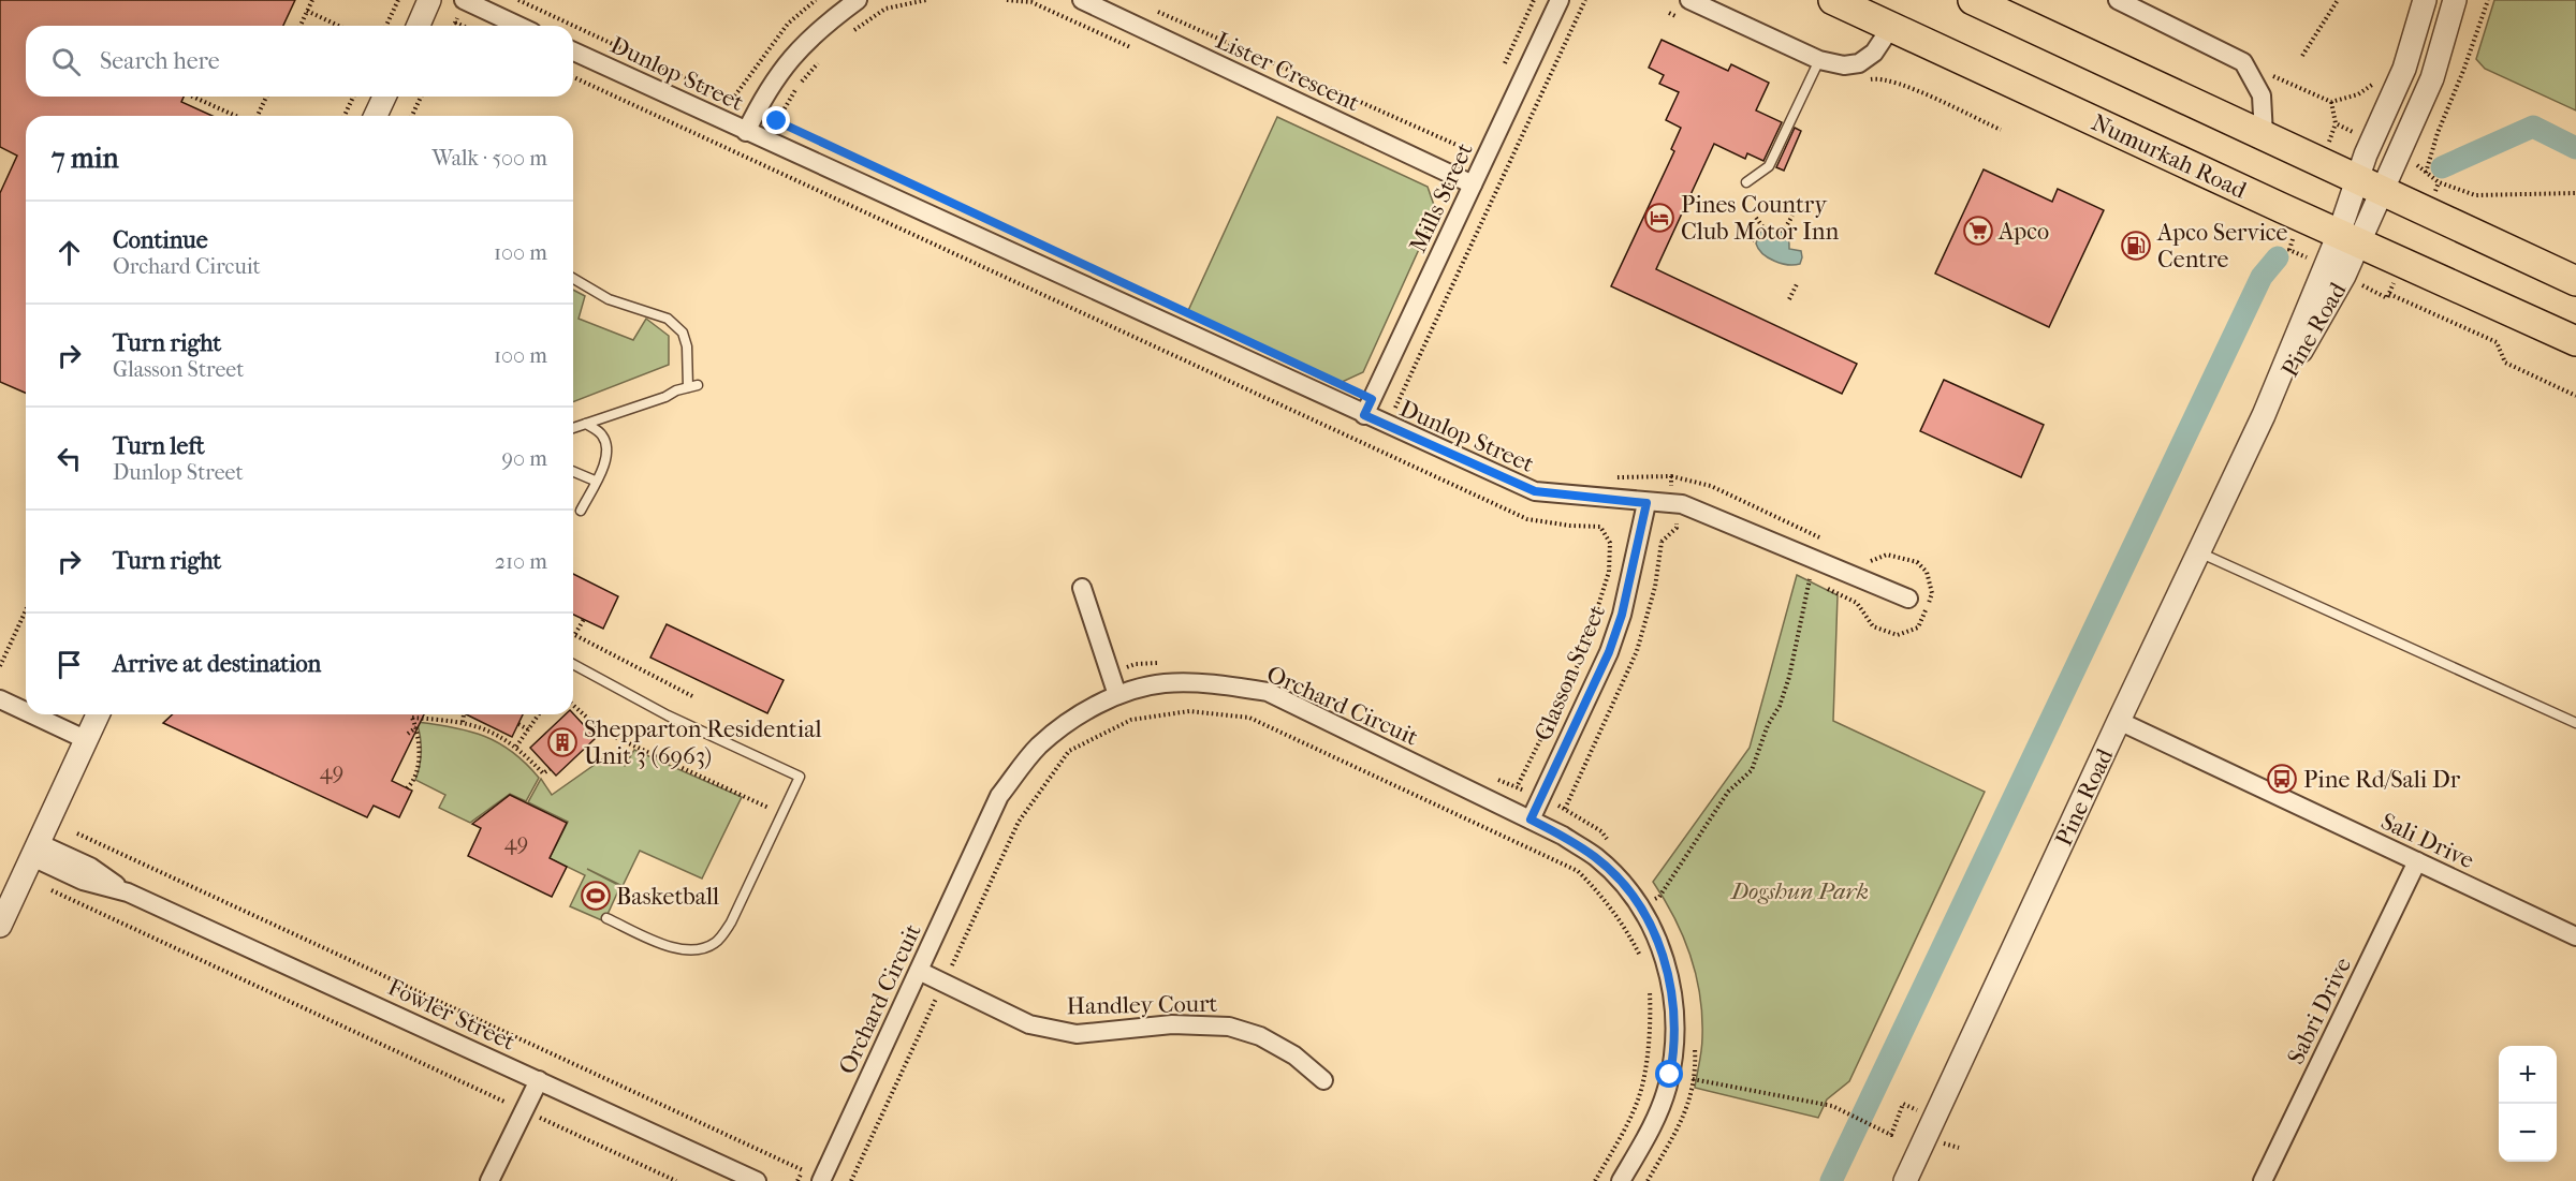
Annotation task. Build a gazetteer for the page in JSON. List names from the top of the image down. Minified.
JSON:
{"streets":{"highway":["Numurkah Road"],"street":["Lister Crescent","Dunlop Street","Mills Street","Pine Road","Glasson Street","Orchard Circuit","Sali Drive","Handley Court","Sabri Drive","Fowler Street"]},"crossings":[["Lister Crescent","Mills Street"],["Dunlop Street","Mills Street"],["Dunlop Street","Glasson Street"],["Numurkah Road","Pine Road"],["Pine Road","Sali Drive"],["Glasson Street","Orchard Circuit"],["Orchard Circuit","Handley Court"],["Sali Drive","Sabri Drive"]],"parks":["Dogshun Park"],"places":{"hotel":["Pines Country Club Motor Inn"],"supermarket":["Apco"],"fuel station":["Apco Service Centre"],"building":["Shepparton Residential Unit 3 (6963)"],"bus stop":["Pine Rd/Sali Dr"],"sports":["Basketball"]},"house_numbers":["49","49"],"page":{"search":"Search here","heading":["7 min","Walk · 500 m"],"list":[["Continue","Orchard Circuit","100 m"],["Turn right","Glasson Street","100 m"],["Turn left","Dunlop Street","90 m"],["Turn right","210 m"],"Arrive at destination"],"map_buttons":["+","−"]}}
